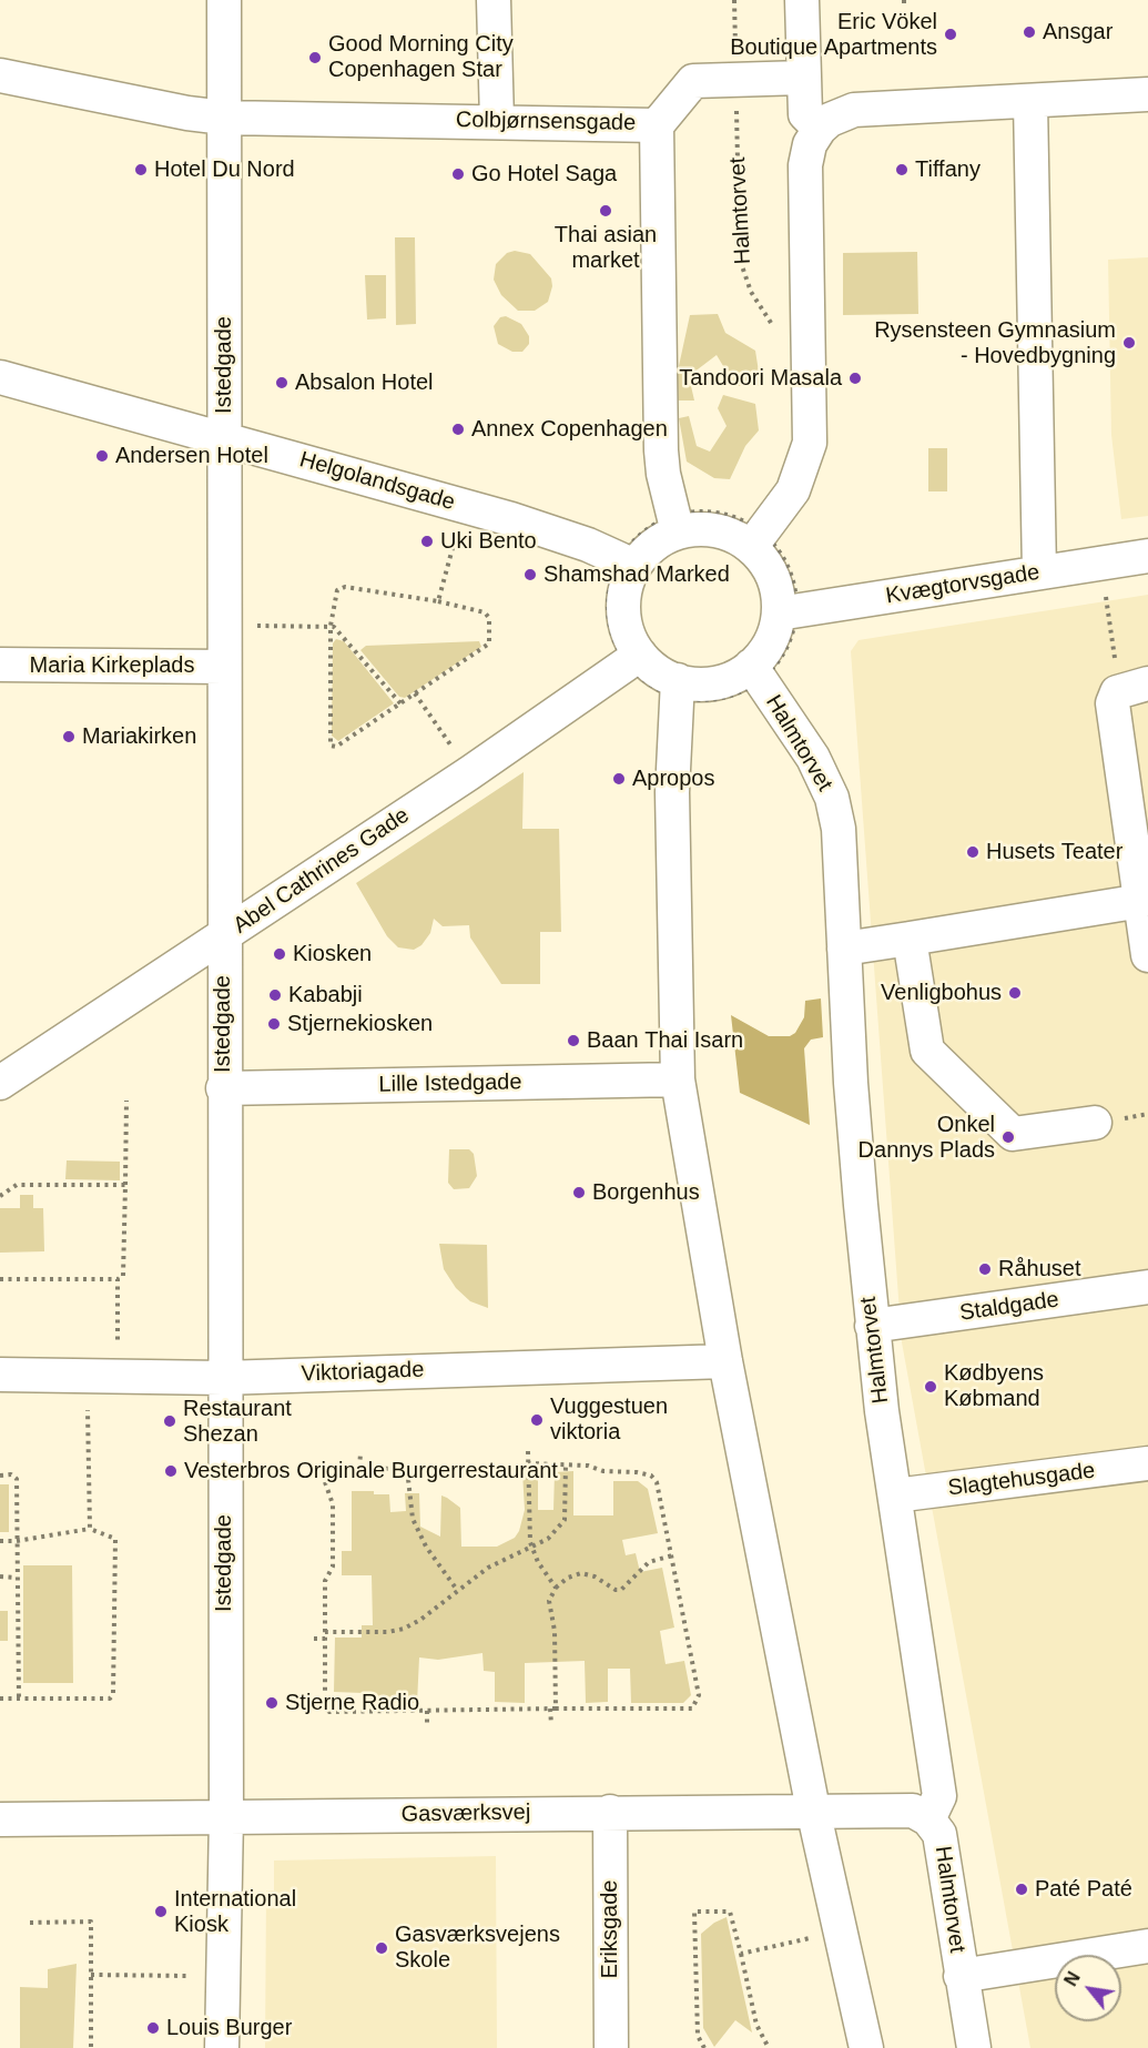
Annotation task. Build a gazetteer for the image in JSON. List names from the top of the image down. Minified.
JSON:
{"streets":{"street":["Colbjørnsensgade","Halmtorvet","Istedgade","Helgolandsgade","Kvægtorvsgade","Maria Kirkeplads","Abel Cathrines Gade","Lille Istedgade","Staldgade","Viktoriagade","Slagtehusgade","Gasværksvej","Eriksgade"]},"crossings":[["Colbjørnsensgade","Halmtorvet"],["Colbjørnsensgade","Istedgade"],["Halmtorvet","Helgolandsgade"],["Halmtorvet","Kvægtorvsgade"],["Halmtorvet","Abel Cathrines Gade"],["Halmtorvet","Staldgade"],["Halmtorvet","Slagtehusgade"],["Halmtorvet","Gasværksvej"],["Istedgade","Helgolandsgade"],["Istedgade","Maria Kirkeplads"],["Istedgade","Abel Cathrines Gade"],["Istedgade","Lille Istedgade"],["Istedgade","Viktoriagade"],["Istedgade","Gasværksvej"],["Helgolandsgade","Kvægtorvsgade"],["Helgolandsgade","Abel Cathrines Gade"],["Kvægtorvsgade","Abel Cathrines Gade"],["Gasværksvej","Eriksgade"]],"places":["Ansgar","Eric Vökel Boutique Apartments","Good Morning City Copenhagen Star","Hotel Du Nord","Tiffany","Go Hotel Saga","Thai asian market","Rysensteen Gymnasium - Hovedbygning","Tandoori Masala","Absalon Hotel","Annex Copenhagen","Andersen Hotel","Uki Bento","Shamshad Marked","Mariakirken","Apropos","Husets Teater","Kiosken","Venligbohus","Kababji","Stjernekiosken","Baan Thai Isarn","Onkel Dannys Plads","Borgenhus","Råhuset","Kødbyens Købmand","Vuggestuen viktoria","Restaurant Shezan","Vesterbros Originale Burgerrestaurant","Stjerne Radio","Paté Paté","International Kiosk","Gasværksvejens Skole","Louis Burger"],"north":"top left"}
